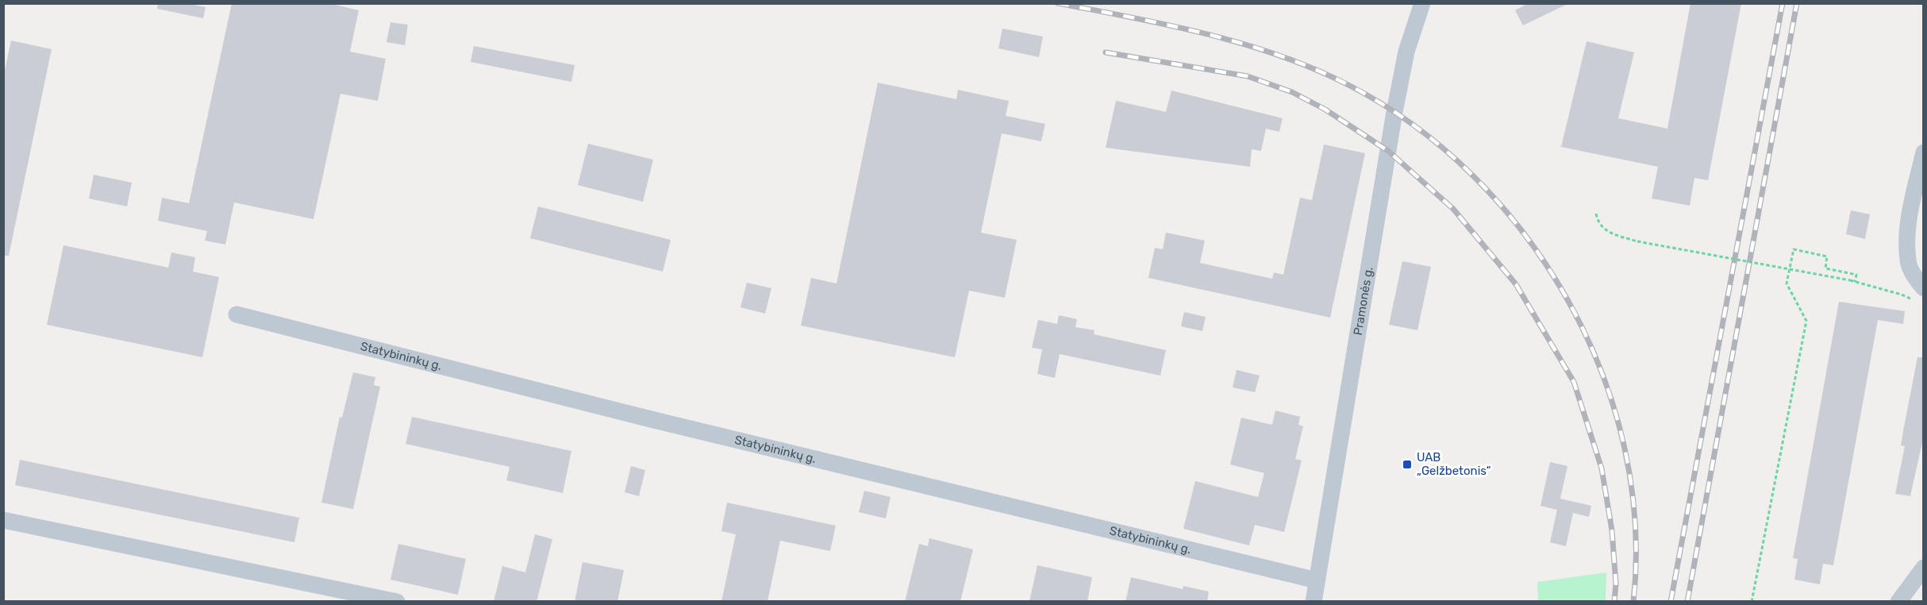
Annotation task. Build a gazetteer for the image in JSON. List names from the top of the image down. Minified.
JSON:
{"streets":{"street":["Pramonės g.","Statybininkų g."]},"crossings":[["Pramonės g.","Statybininkų g."]],"places":{"transit":["UAB „Gelžbetonis“"]}}
